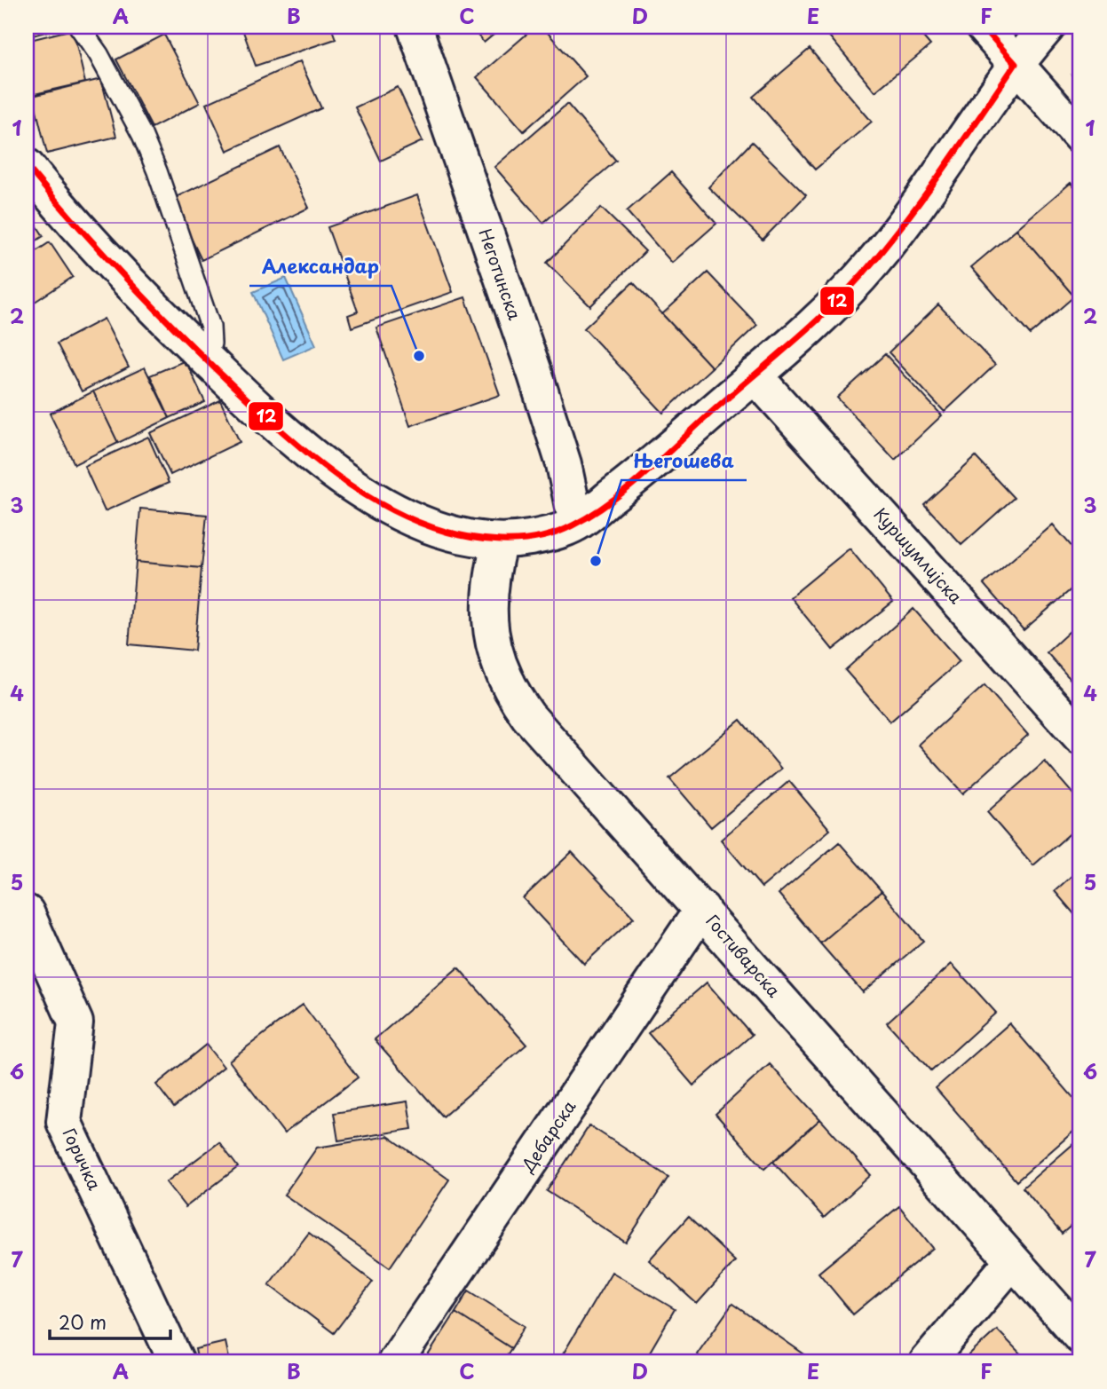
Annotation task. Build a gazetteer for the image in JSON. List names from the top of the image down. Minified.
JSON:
{"streets":{"street":["Неготинска","Куршумлијска","Гостиварска","Дебарска","Горичка"]},"crossings":[["Гостиварска","Дебарска"]],"places":["Александар","Његошева"],"lines":["transit line 12"],"scale_bar":"20 m","grid":{"columns":["A","B","C","D","E","F"],"rows":["1","2","3","4","5","6","7"]}}
